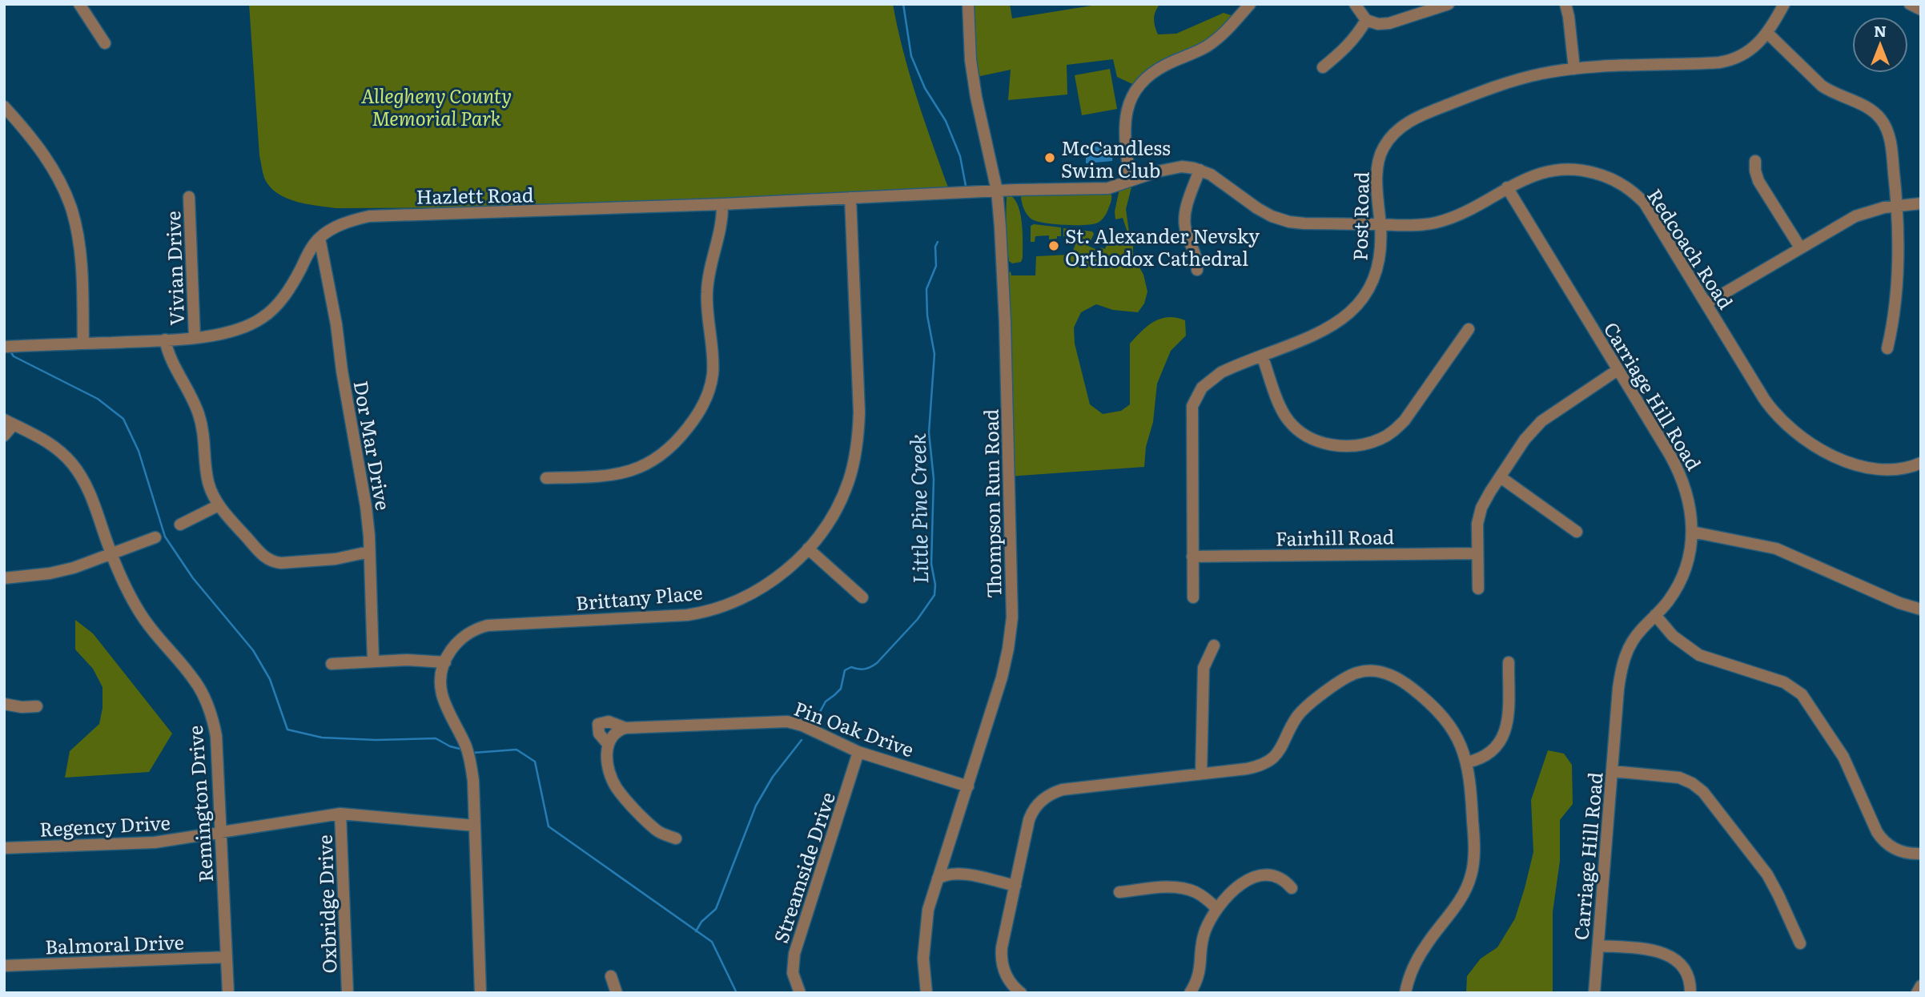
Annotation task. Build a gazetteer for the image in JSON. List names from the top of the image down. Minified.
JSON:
{"streets":{"street":["Hazlett Road","Post Road","Redcoach Road","Vivian Drive","Carriage Hill Road","Dor Mar Drive","Thompson Run Road","Fairhill Road","Brittany Place","Pin Oak Drive","Remington Drive","Regency Drive","Streamside Drive","Oxbridge Drive","Balmoral Drive"]},"crossings":[["Hazlett Road","Redcoach Road"],["Hazlett Road","Vivian Drive"],["Hazlett Road","Dor Mar Drive"],["Hazlett Road","Thompson Run Road"],["Hazlett Road","Brittany Place"],["Post Road","Redcoach Road"],["Post Road","Fairhill Road"],["Redcoach Road","Carriage Hill Road"],["Redcoach Road","Thompson Run Road"],["Thompson Run Road","Pin Oak Drive"],["Brittany Place","Regency Drive"],["Pin Oak Drive","Streamside Drive"],["Remington Drive","Regency Drive"],["Remington Drive","Balmoral Drive"],["Regency Drive","Oxbridge Drive"]],"water":["Little Pine Creek"],"parks":["Allegheny County Memorial Park"],"places":["McCandless Swim Club","St. Alexander Nevsky Orthodox Cathedral"],"north":"top"}
